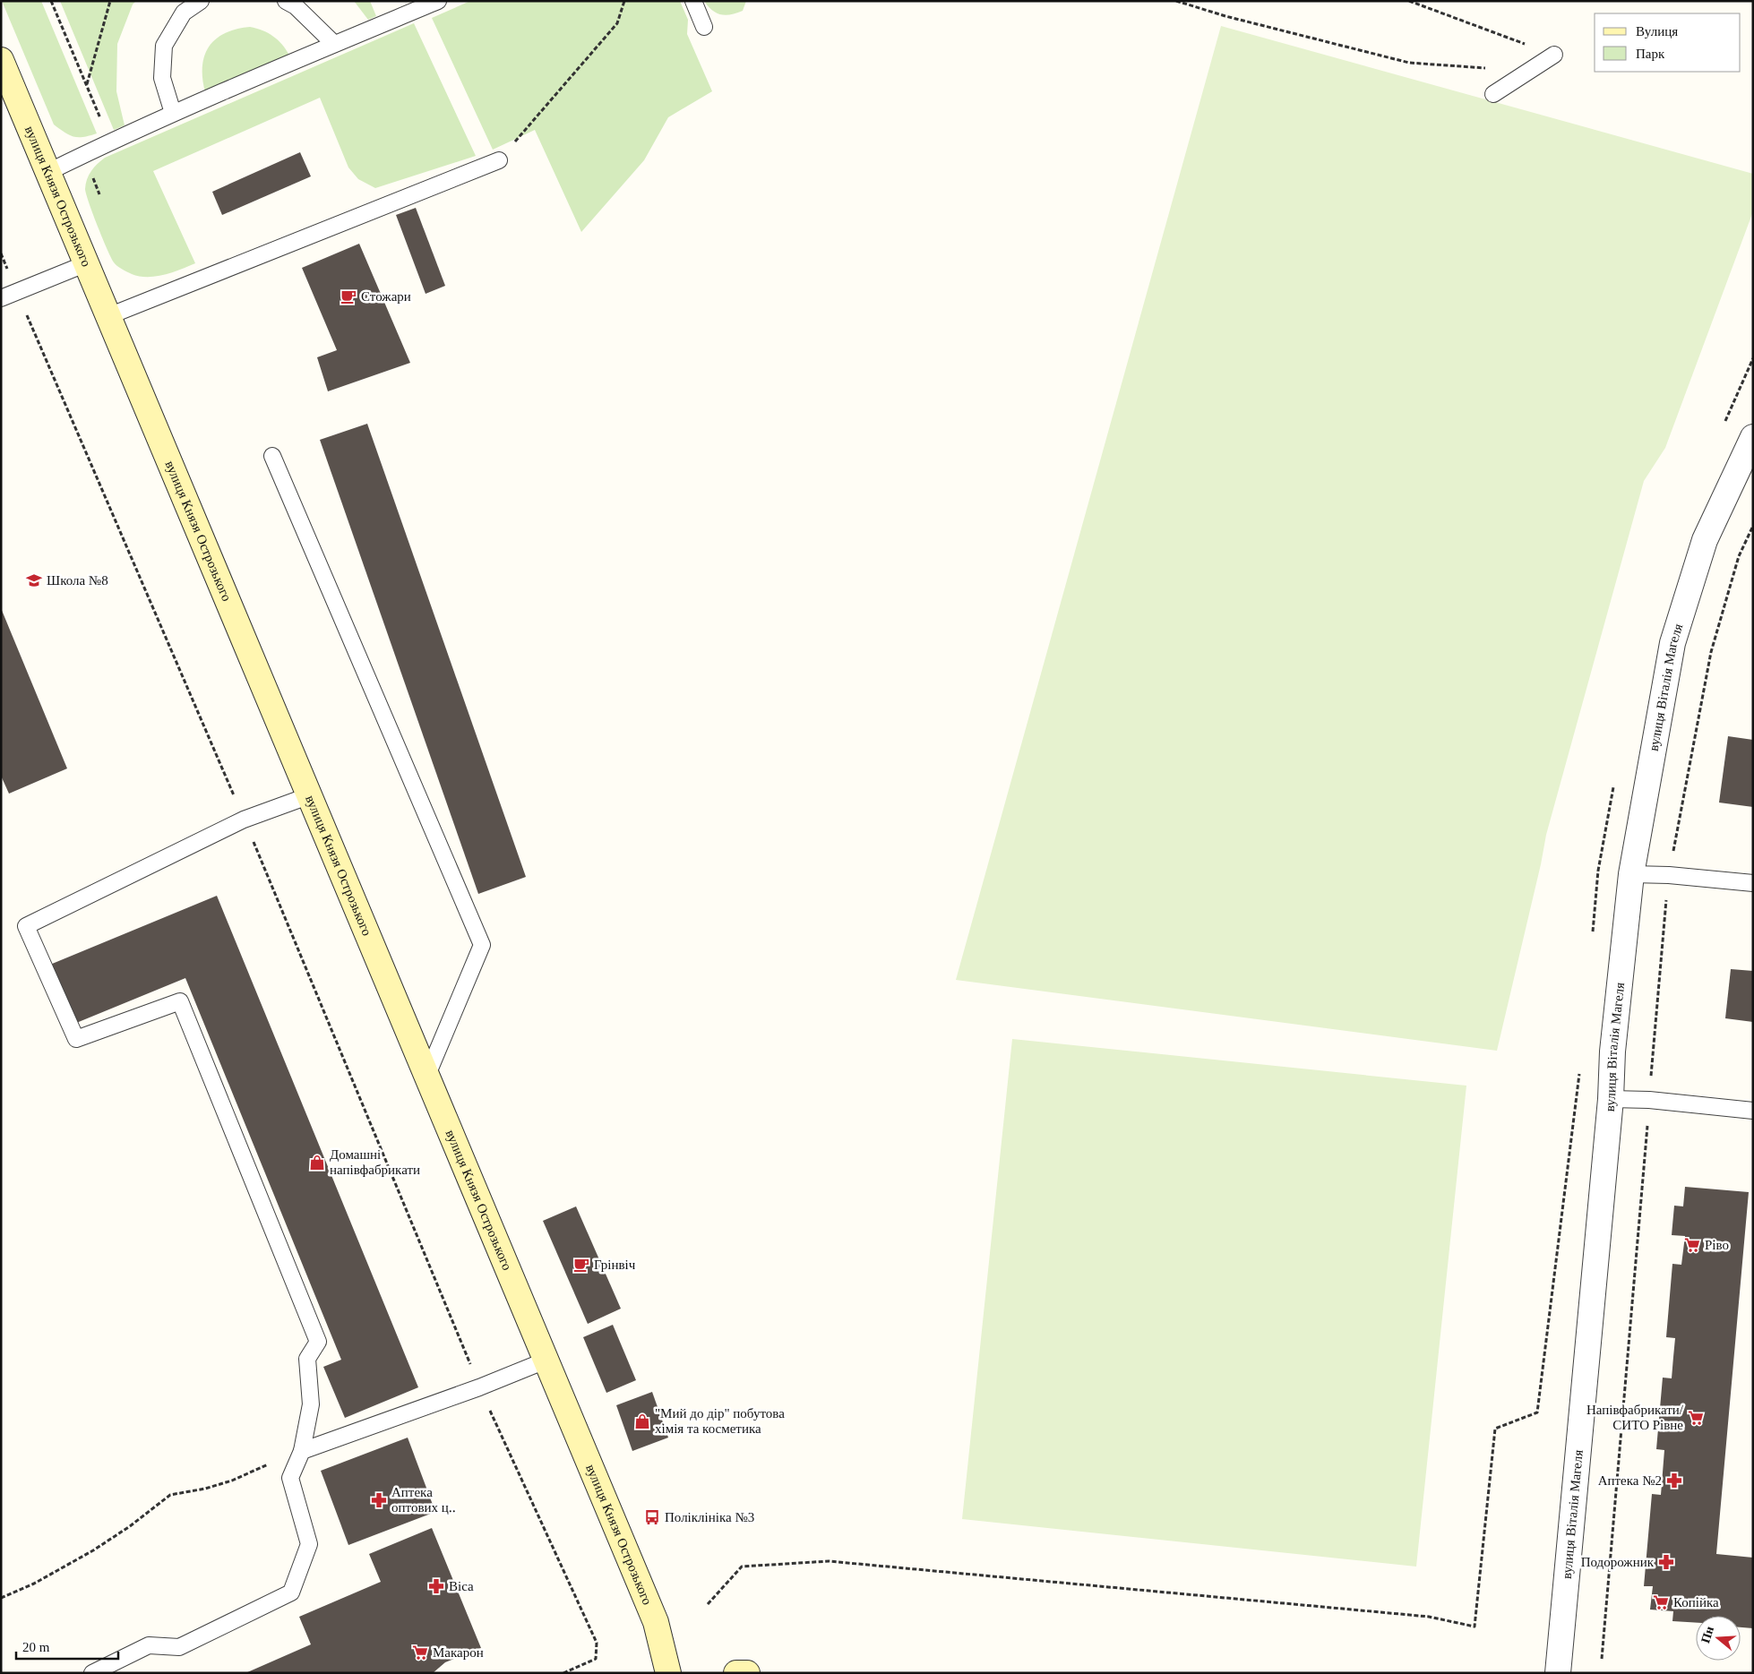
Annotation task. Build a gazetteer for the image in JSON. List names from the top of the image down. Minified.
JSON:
{"streets":{"street":["вулиця Князя Острозького","вулиця Віталія Магеля"]},"places":{"cafe":["Стожари","Грінвіч"],"school or university":["Школа №8"],"shop":["Домашні напівфабрикати","\"Мий до дір\" побутова хімія та косметика"],"supermarket":["Ріво","Напівфабрикати/ СИТО Рівне","Копійка","Макарон"],"pharmacy":["Аптека №2","Аптека оптових ц‥","Подорожник","Віса"],"bus stop":["Поліклініка №3"]},"legend":["Вулиця","Парк"],"scale_bar":"20 m","north":"left"}
